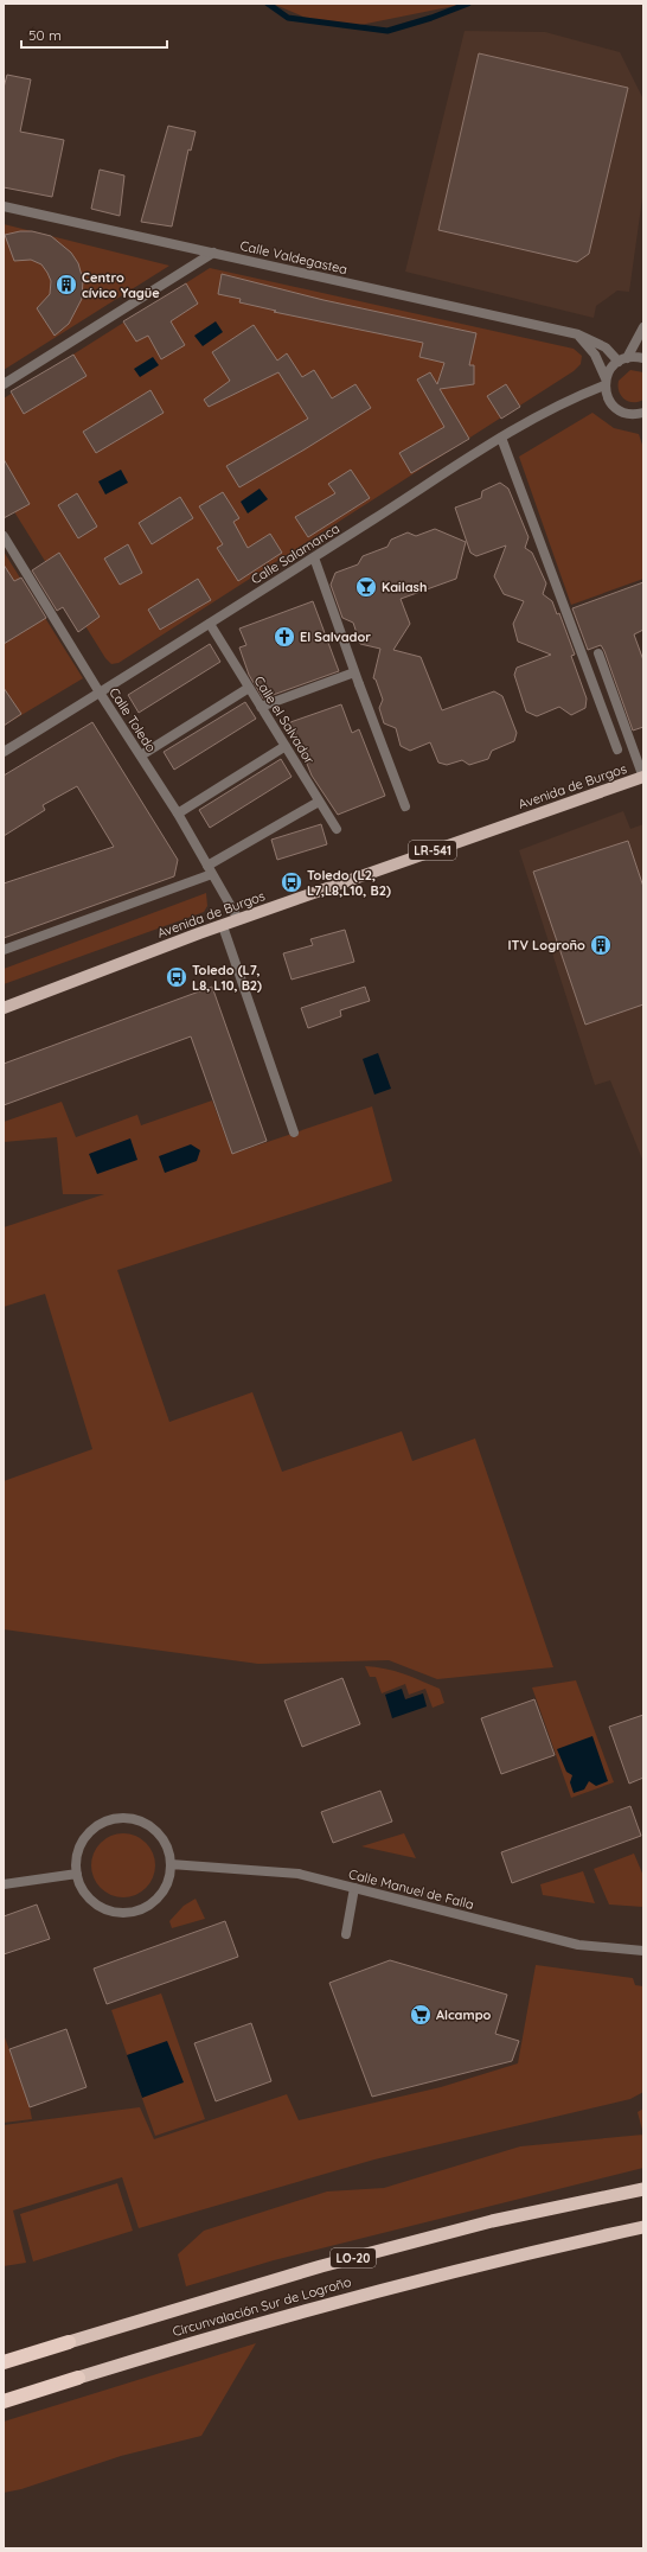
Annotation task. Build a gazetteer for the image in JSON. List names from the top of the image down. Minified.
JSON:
{"streets":{"highway":["LO-20","Circunvalación Sur de Logroño"],"main road":["Avenida de Burgos","LR-541"],"street":["Calle Valdegastea","Calle Salamanca","Calle Toledo","Calle el Salvador","Calle Manuel de Falla"]},"crossings":[["Calle Salamanca","Calle Toledo"],["Calle Salamanca","Calle el Salvador"],["Calle Toledo","Avenida de Burgos"]],"places":{"building":["Centro cívico Yagüe","ITV Logroño"],"bar":["Kailash"],"church":["El Salvador"],"bus stop":["Toledo (L2, L7,L8,L10, B2)","Toledo (L7, L8, L10, B2)"],"supermarket":["Alcampo"]},"scale_bar":"50 m"}
